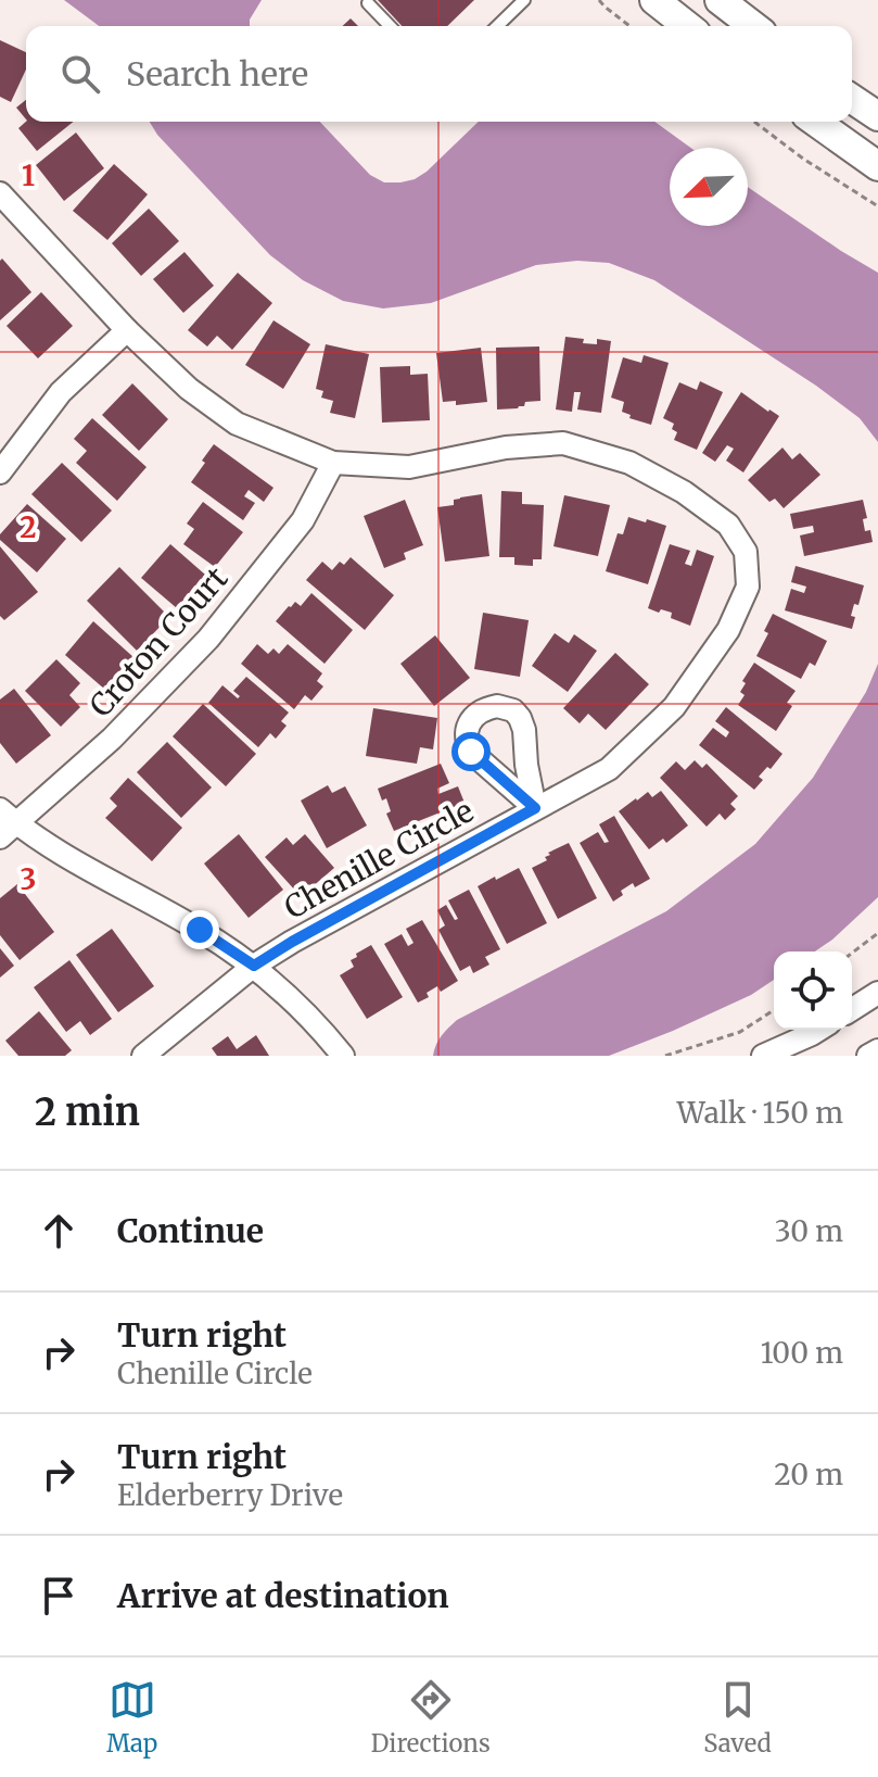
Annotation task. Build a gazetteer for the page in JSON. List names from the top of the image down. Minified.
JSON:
{"streets":{"street":["Croton Court","Chenille Circle"]},"crossings":[["Croton Court","Chenille Circle"]],"north":"bottom left","page":{"search":"Search here","heading":["2 min","Walk · 150 m"],"list":[["Continue","30 m"],["Turn right","Chenille Circle","100 m"],["Turn right","Elderberry Drive","20 m"],"Arrive at destination"],"nav":["Map","Directions","Saved"]},"grid":{"rows":["1","2","3"]}}
